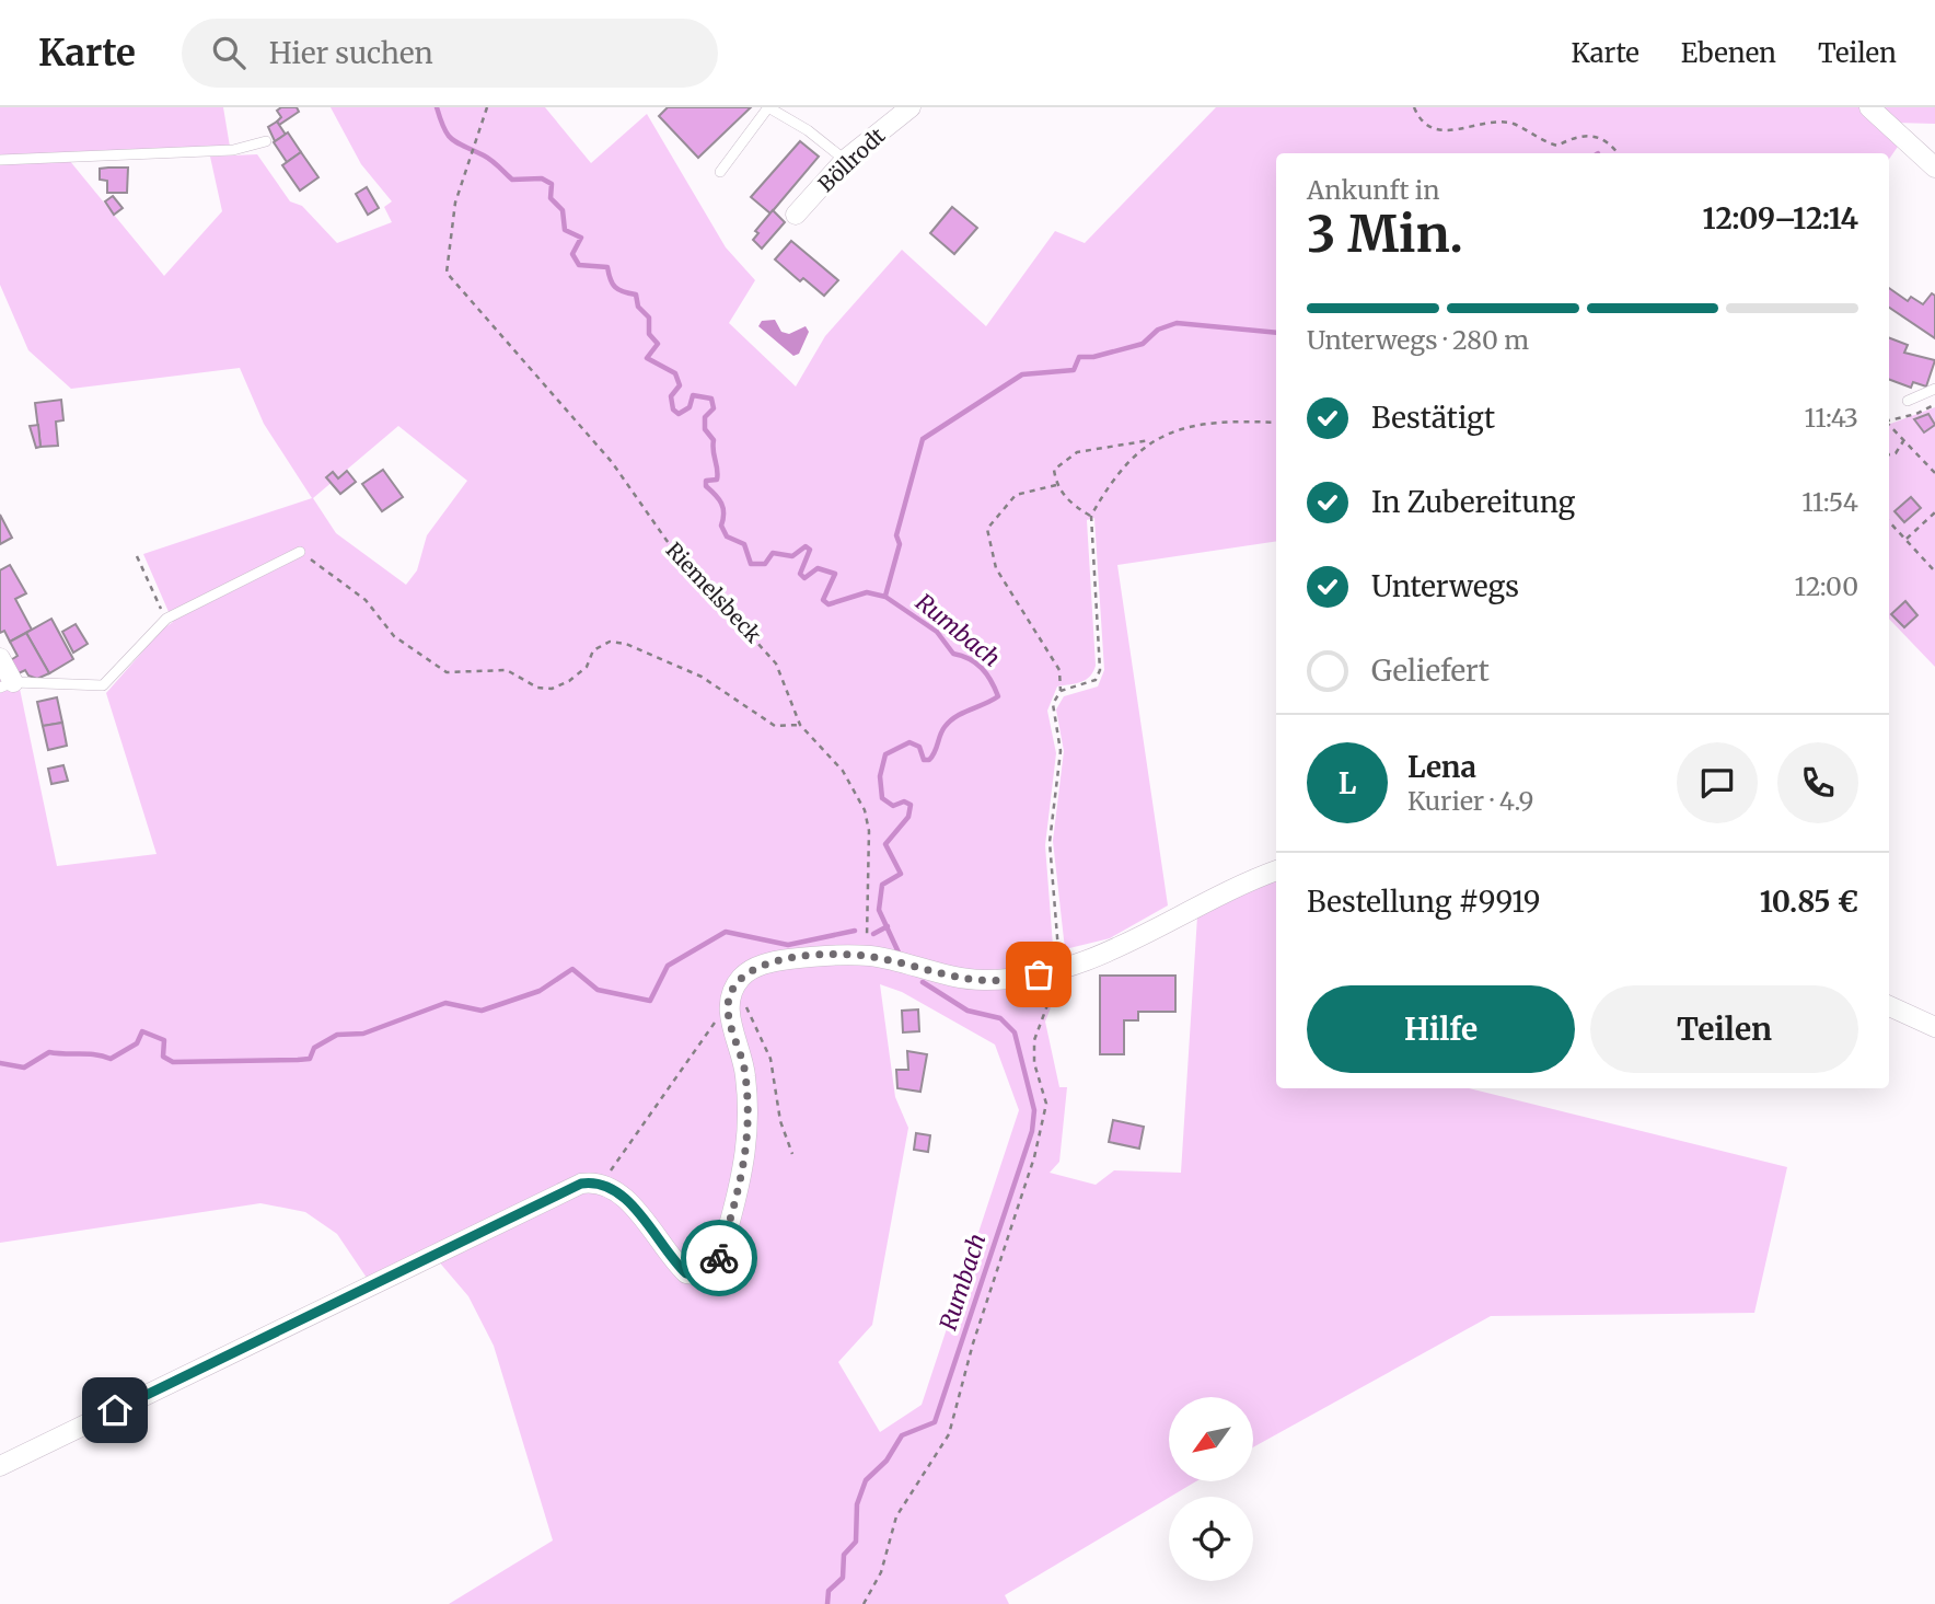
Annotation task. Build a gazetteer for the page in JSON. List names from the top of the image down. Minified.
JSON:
{"streets":{"street":["Böllrodt"],"path":["Riemelsbeck"]},"water":["Rumbach"],"north":"bottom left","page":{"header":"Karte","search":"Hier suchen","nav":["Karte","Ebenen","Teilen"],"heading":["3 Min.","Ankunft in","12:09–12:14"],"panel":["Lena","Kurier · 4.9","Bestellung #9919","10.85 €"],"bar":"Unterwegs · 280 m","list":[["Bestätigt","11:43"],["In Zubereitung","11:54"],["Unterwegs","12:00"],"Geliefert"],"round":"L","buttons":["Hilfe","Teilen"]}}
